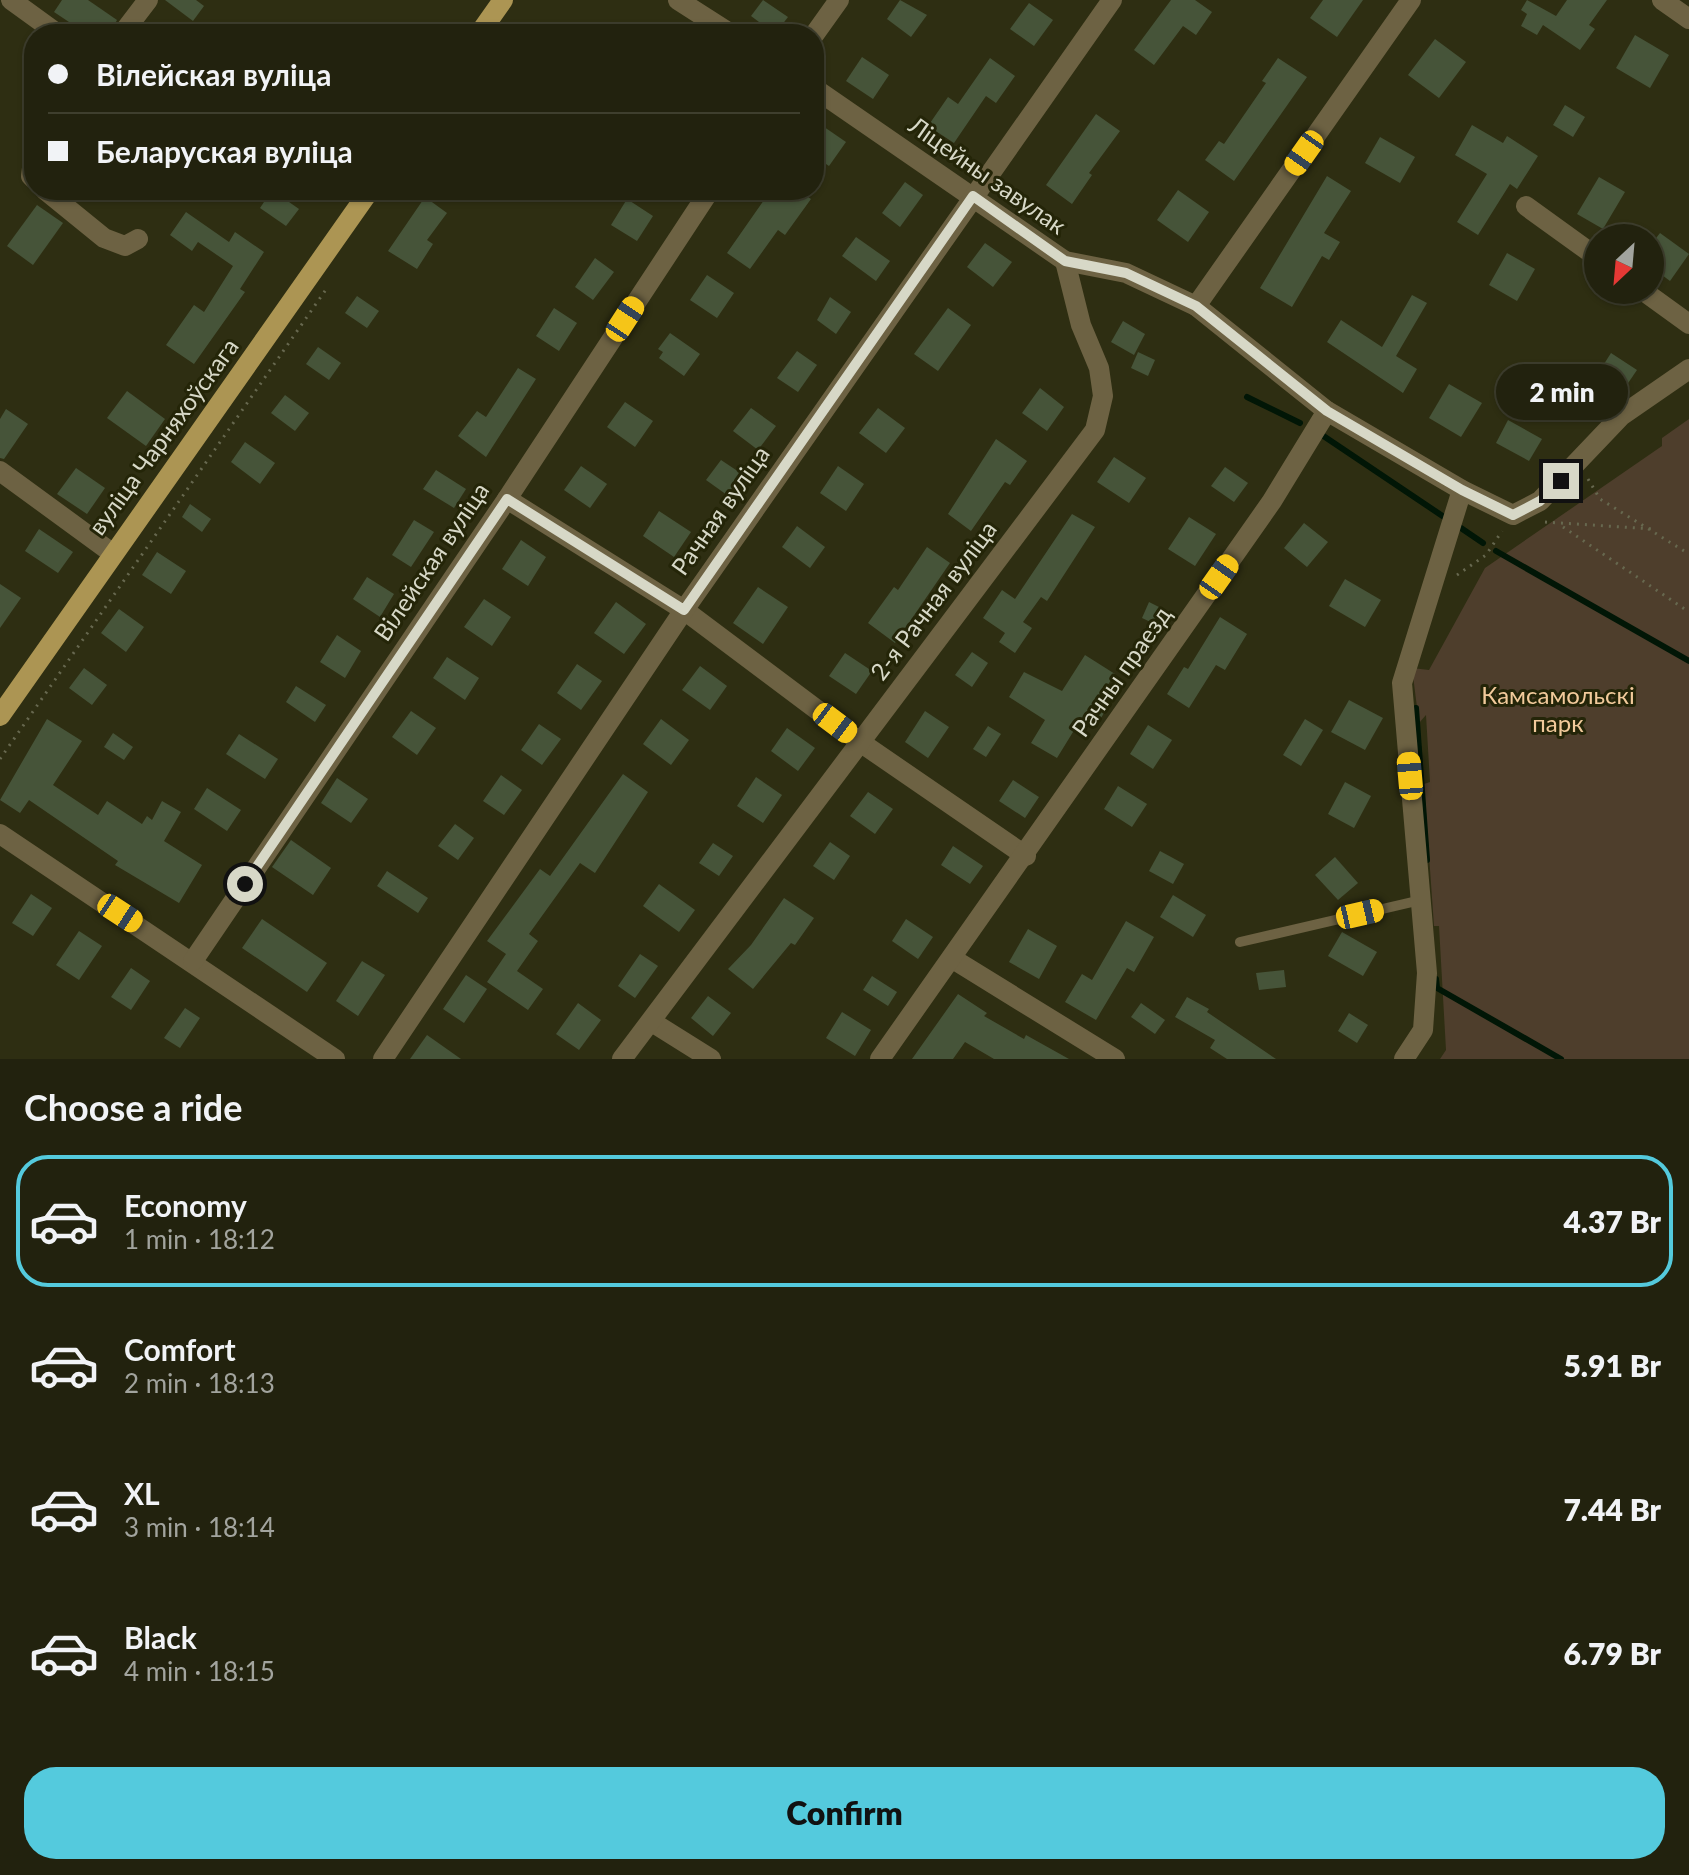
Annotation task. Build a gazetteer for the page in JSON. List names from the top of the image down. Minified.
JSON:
{"streets":{"main road":["вуліца Чарняхоўскага"],"street":["Ліцейны завулак","Рачная вуліца","Вілейская вуліца","2-я Рачная вуліца","Рачны праезд"]},"crossings":[["Ліцейны завулак","Рачная вуліца"],["Ліцейны завулак","2-я Рачная вуліца"],["Ліцейны завулак","Рачны праезд"]],"parks":["Камсамольскі парк"],"north":"bottom left","page":{"banner":["Вілейская вуліца","Беларуская вуліца"],"bubble":"2 min","heading":"Choose a ride","list":[{"name":"Economy","note":"1 min · 18:12","value":"4.37 Br"},{"name":"Comfort","note":"2 min · 18:13","value":"5.91 Br"},{"name":"XL","note":"3 min · 18:14","value":"7.44 Br"},{"name":"Black","note":"4 min · 18:15","value":"6.79 Br"}],"buttons":"Confirm"}}
